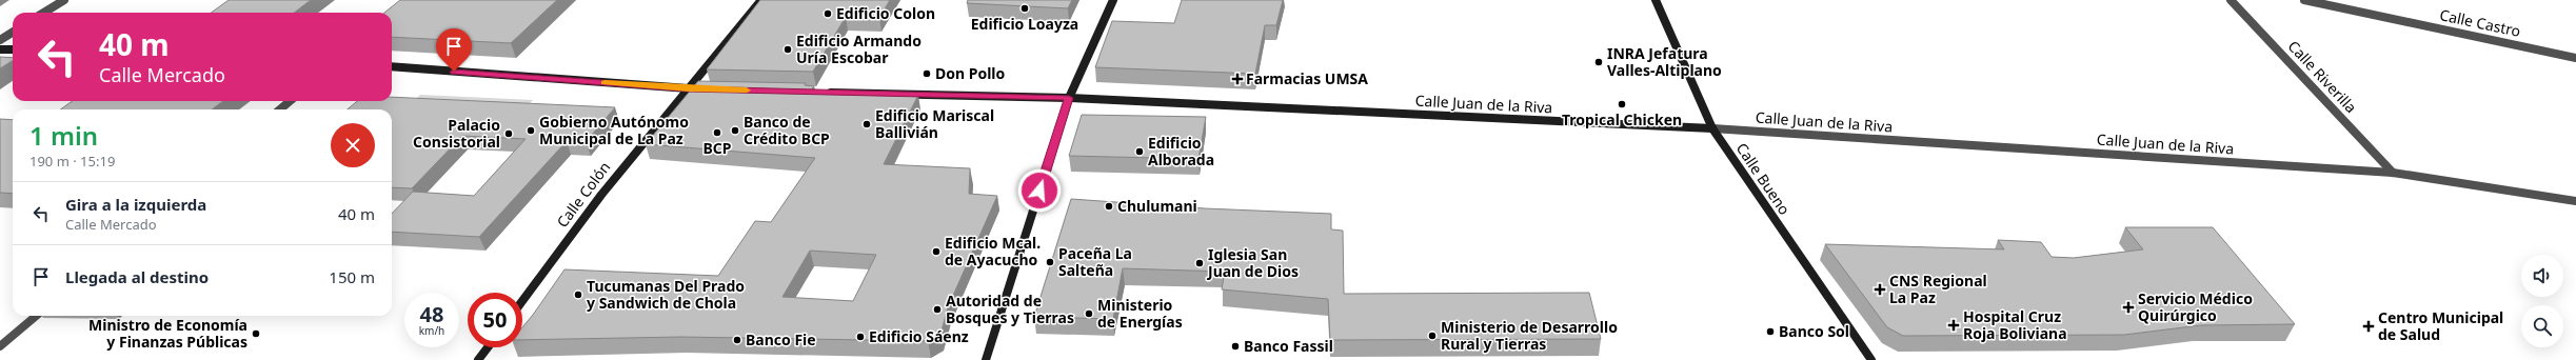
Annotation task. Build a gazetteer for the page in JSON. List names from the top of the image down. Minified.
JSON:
{"streets":{"main road":["Calle Juan de la Riva","Calle Bueno","Calle Colón"],"street":["Calle Castro","Calle Riverilla"]},"crossings":[["Calle Riverilla","Calle Juan de la Riva"],["Calle Juan de la Riva","Calle Bueno"]],"places":{"other":["Edificio Loayza","Edificio Colon","Edificio Armando Uría Escobar","INRA Jefatura Valles-Altiplano","Don Pollo","Tropical Chicken","Edificio Mariscal Ballivián","Gobierno Autónomo Municipal de La Paz","Banco de Crédito BCP","BCP","Palacio Consistorial","Edificio Alborada","Chulumani","Edificio Mcal. de Ayacucho","Paceña La Salteña","Iglesia San Juan de Dios","Tucumanas Del Prado y Sandwich de Chola","Autoridad de Bosques y Tierras","Ministerio de Energías","Banco Sol","Ministro de Economía y Finanzas Públicas","Ministerio de Desarrollo Rural y Tierras","Edificio Sáenz","Banco Fie","Banco Fassil"],"health":["Farmacias UMSA","CNS Regional La Paz","Servicio Médico Quirúrgico","Hospital Cruz Roja Boliviana","Centro Municipal de Salud"]},"page":{"turn":["40 m","Calle Mercado"],"heading":["1 min","190 m · 15:19"],"list":[{"name":"Gira a la izquierda","note":"Calle Mercado","value":"40 m"},{"name":"Llegada al destino","value":"150 m"}],"speed":"48 km/h","limit":"50"}}
